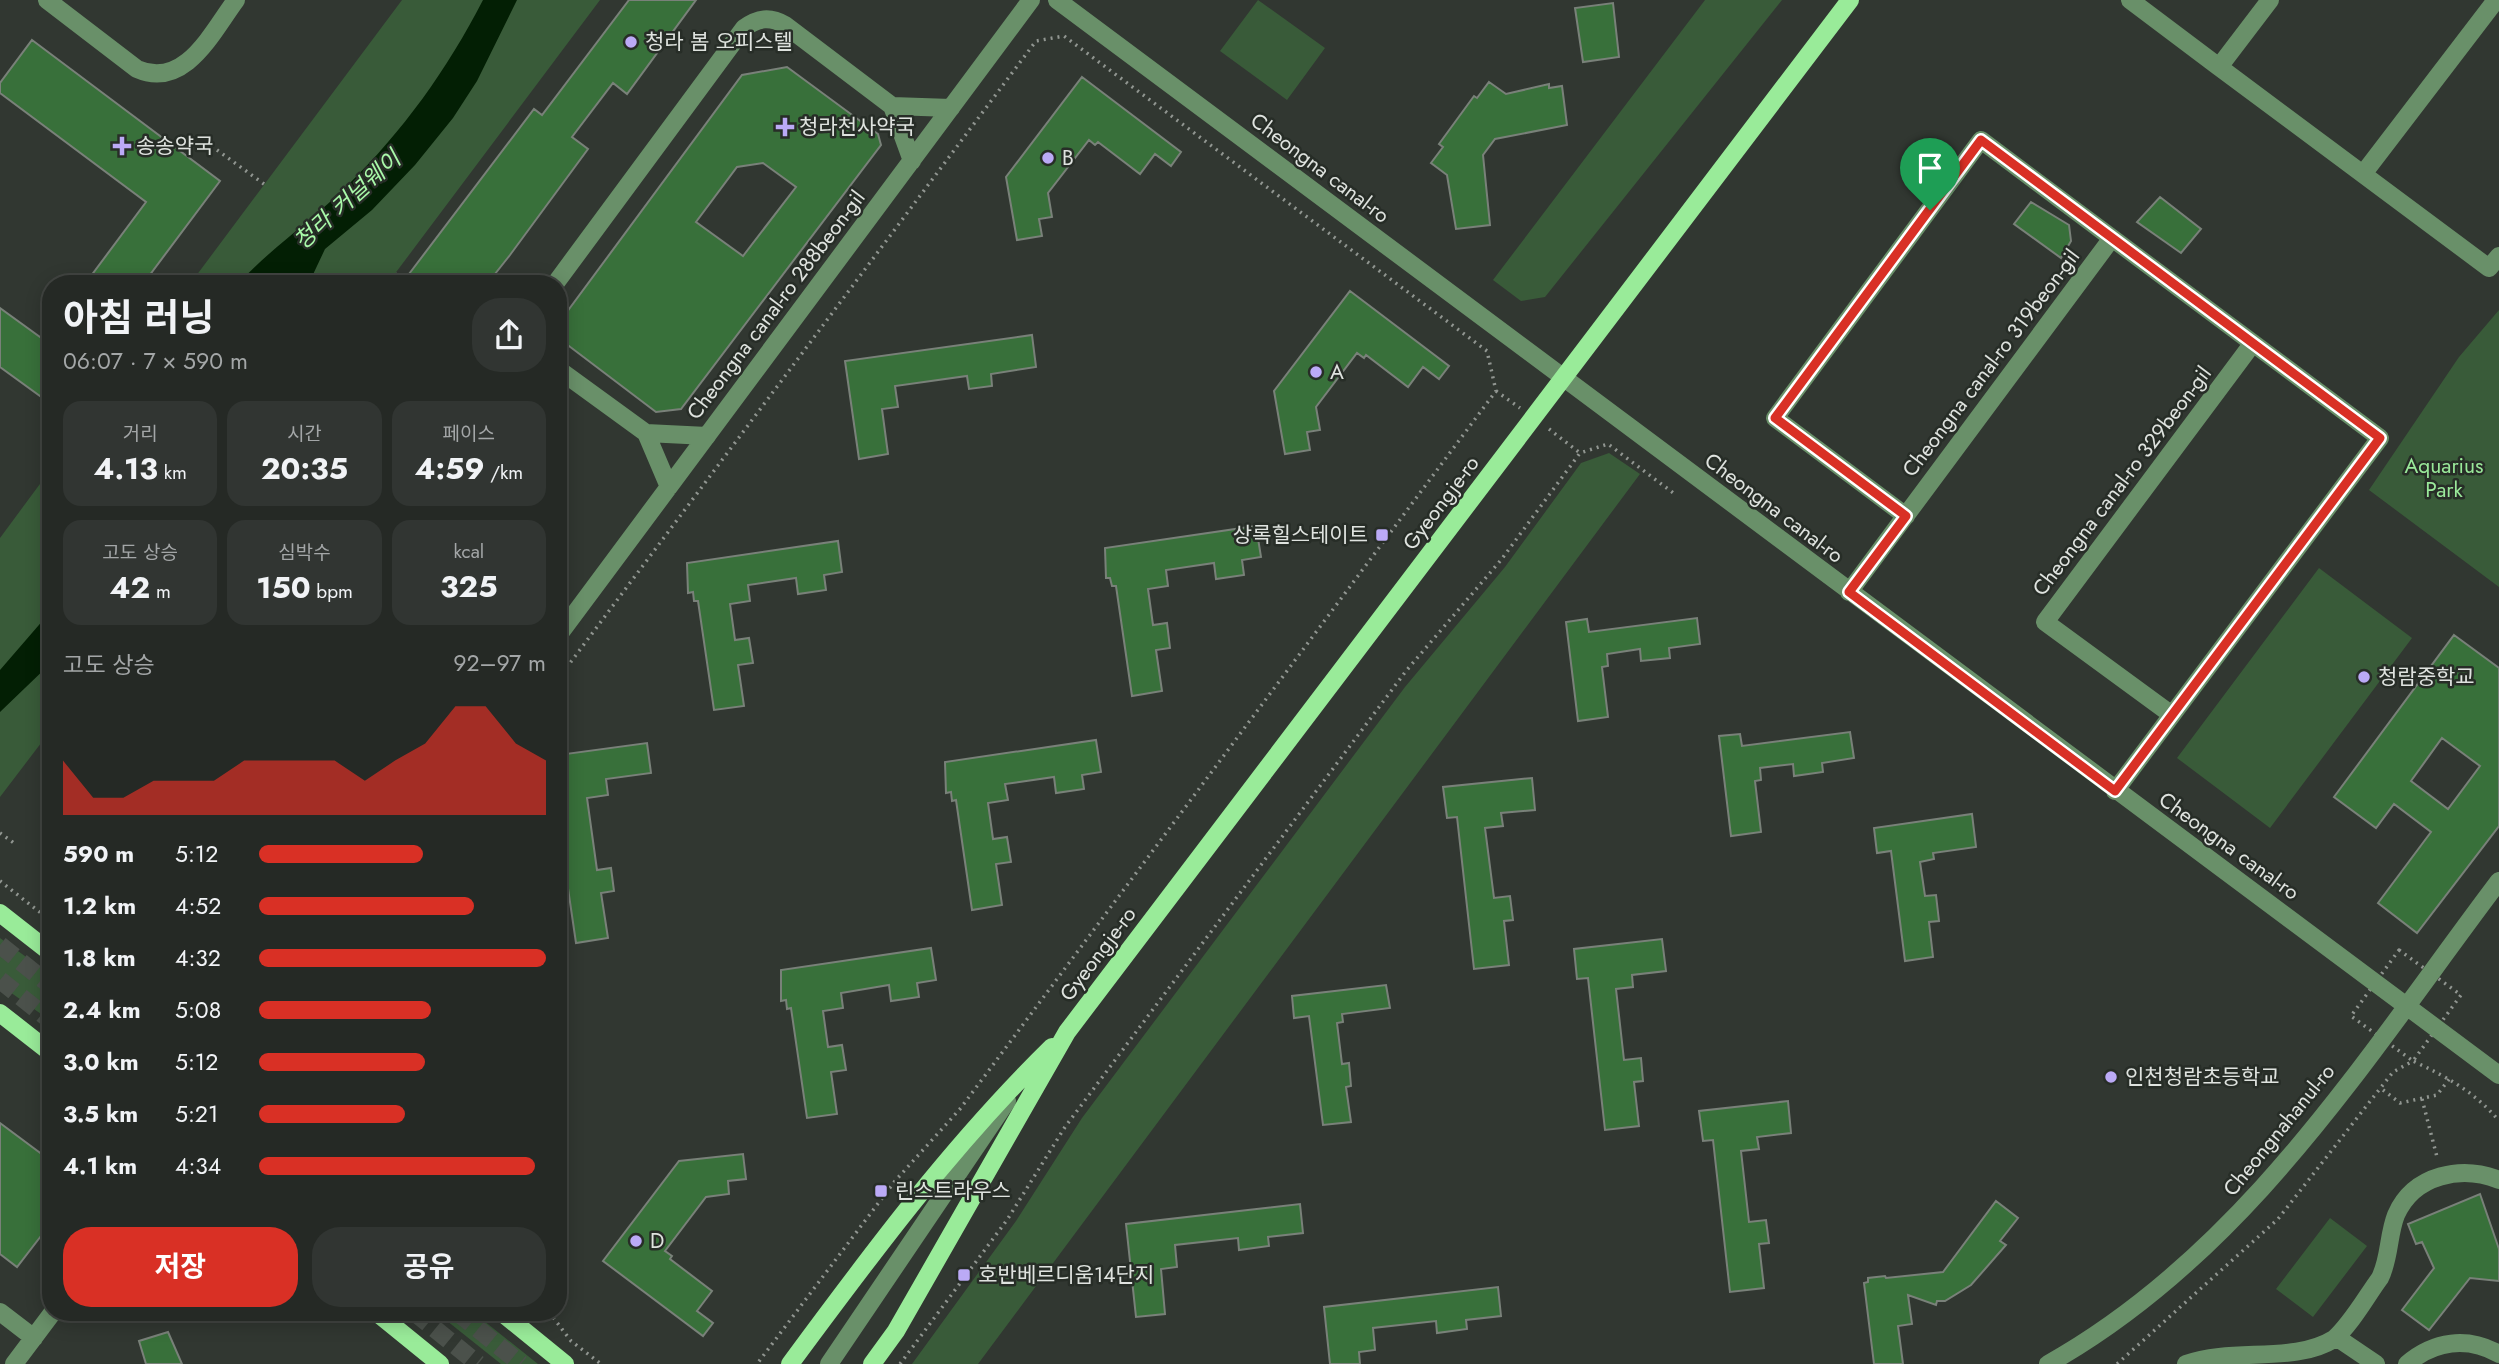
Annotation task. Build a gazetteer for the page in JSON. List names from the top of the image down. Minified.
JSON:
{"streets":{"main road":["Gyeongje-ro"],"street":["Cheongna canal-ro","Cheongna canal-ro 288beon-gil","Cheongna canal-ro 319beon-gil","Cheongna canal-ro 329beon-gil","Cheongnahanul-ro"]},"crossings":[["Cheongna canal-ro","Cheongna canal-ro 319beon-gil"],["Cheongna canal-ro","Gyeongje-ro"],["Cheongna canal-ro","Cheongnahanul-ro"]],"water":["청라 커널웨이"],"parks":["Aquarius Park"],"places":{"other":["청라 봄 오피스텔","B","A","청람중학교","인천청람초등학교","D"],"health":["청라천사약국","송송약국"],"transit":["상록힐스테이트","린스트라우스","호반베르디움14단지"]},"page":{"heading":["아침 러닝","06:07 · 7 × 590 m"],"stats":[["거리","4.13 km"],["시간","20:35"],["페이스","4:59 /km"],["고도 상승","42 m"],["심박수","150 bpm"],["kcal","325"]],"chart":["고도 상승","92–97 m"],"list":[{"name":"590 m","note":"5:12"},{"name":"1.2 km","note":"4:52"},{"name":"1.8 km","note":"4:32"},{"name":"2.4 km","note":"5:08"},{"name":"3.0 km","note":"5:12"},{"name":"3.5 km","note":"5:21"},{"name":"4.1 km","note":"4:34"}],"buttons":["저장","공유"]}}
